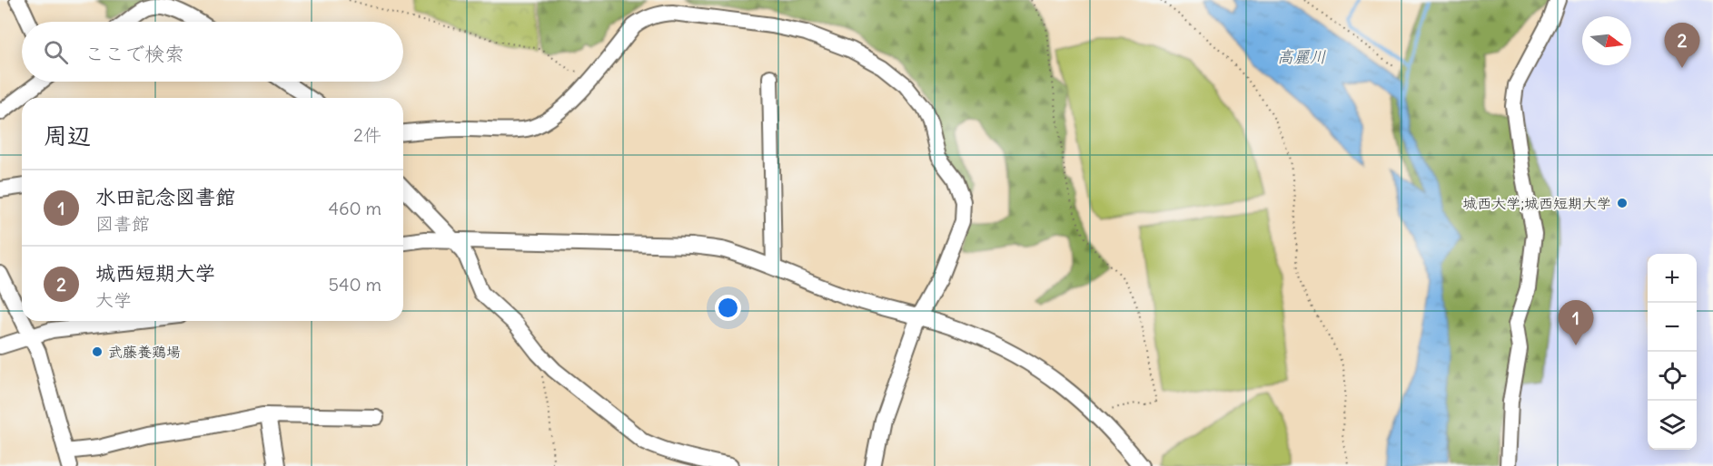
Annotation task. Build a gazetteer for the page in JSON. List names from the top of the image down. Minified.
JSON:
{"water":["高麗川"],"places":["城西大学;城西短期大学","武藤養鶏場"],"north":"right","page":{"search":"ここで検索","pins":["2","1"],"heading":["周辺","2件"],"list":[{"mark":"1","name":"水田記念図書館","note":"図書館","value":"460 m"},{"mark":"2","name":"城西短期大学","note":"大学","value":"540 m"}],"map_buttons":["+","−"]}}
